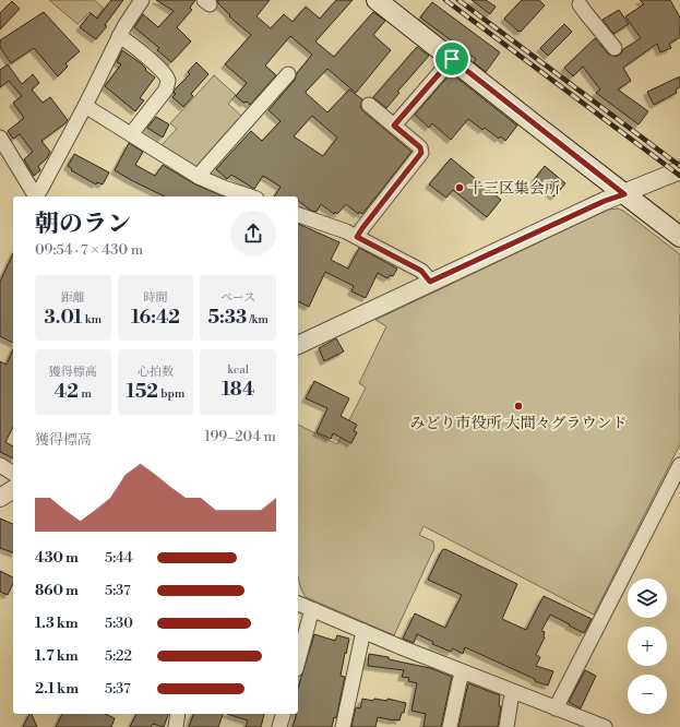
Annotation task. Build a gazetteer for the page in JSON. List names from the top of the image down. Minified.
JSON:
{"places":["十三区集会所","みどり市役所 大間々グラウンド"],"page":{"heading":["朝のラン","09:54 · 7 × 430 m"],"stats":[["距離","3.01 km"],["時間","16:42"],["ペース","5:33 /km"],["獲得標高","42 m"],["心拍数","152 bpm"],["kcal","184"]],"chart":["獲得標高","199–204 m"],"list":[{"name":"430 m","note":"5:44"},{"name":"860 m","note":"5:37"},{"name":"1.3 km","note":"5:30"},{"name":"1.7 km","note":"5:22"},{"name":"2.1 km","note":"5:37"}],"map_buttons":["+","−"]}}
